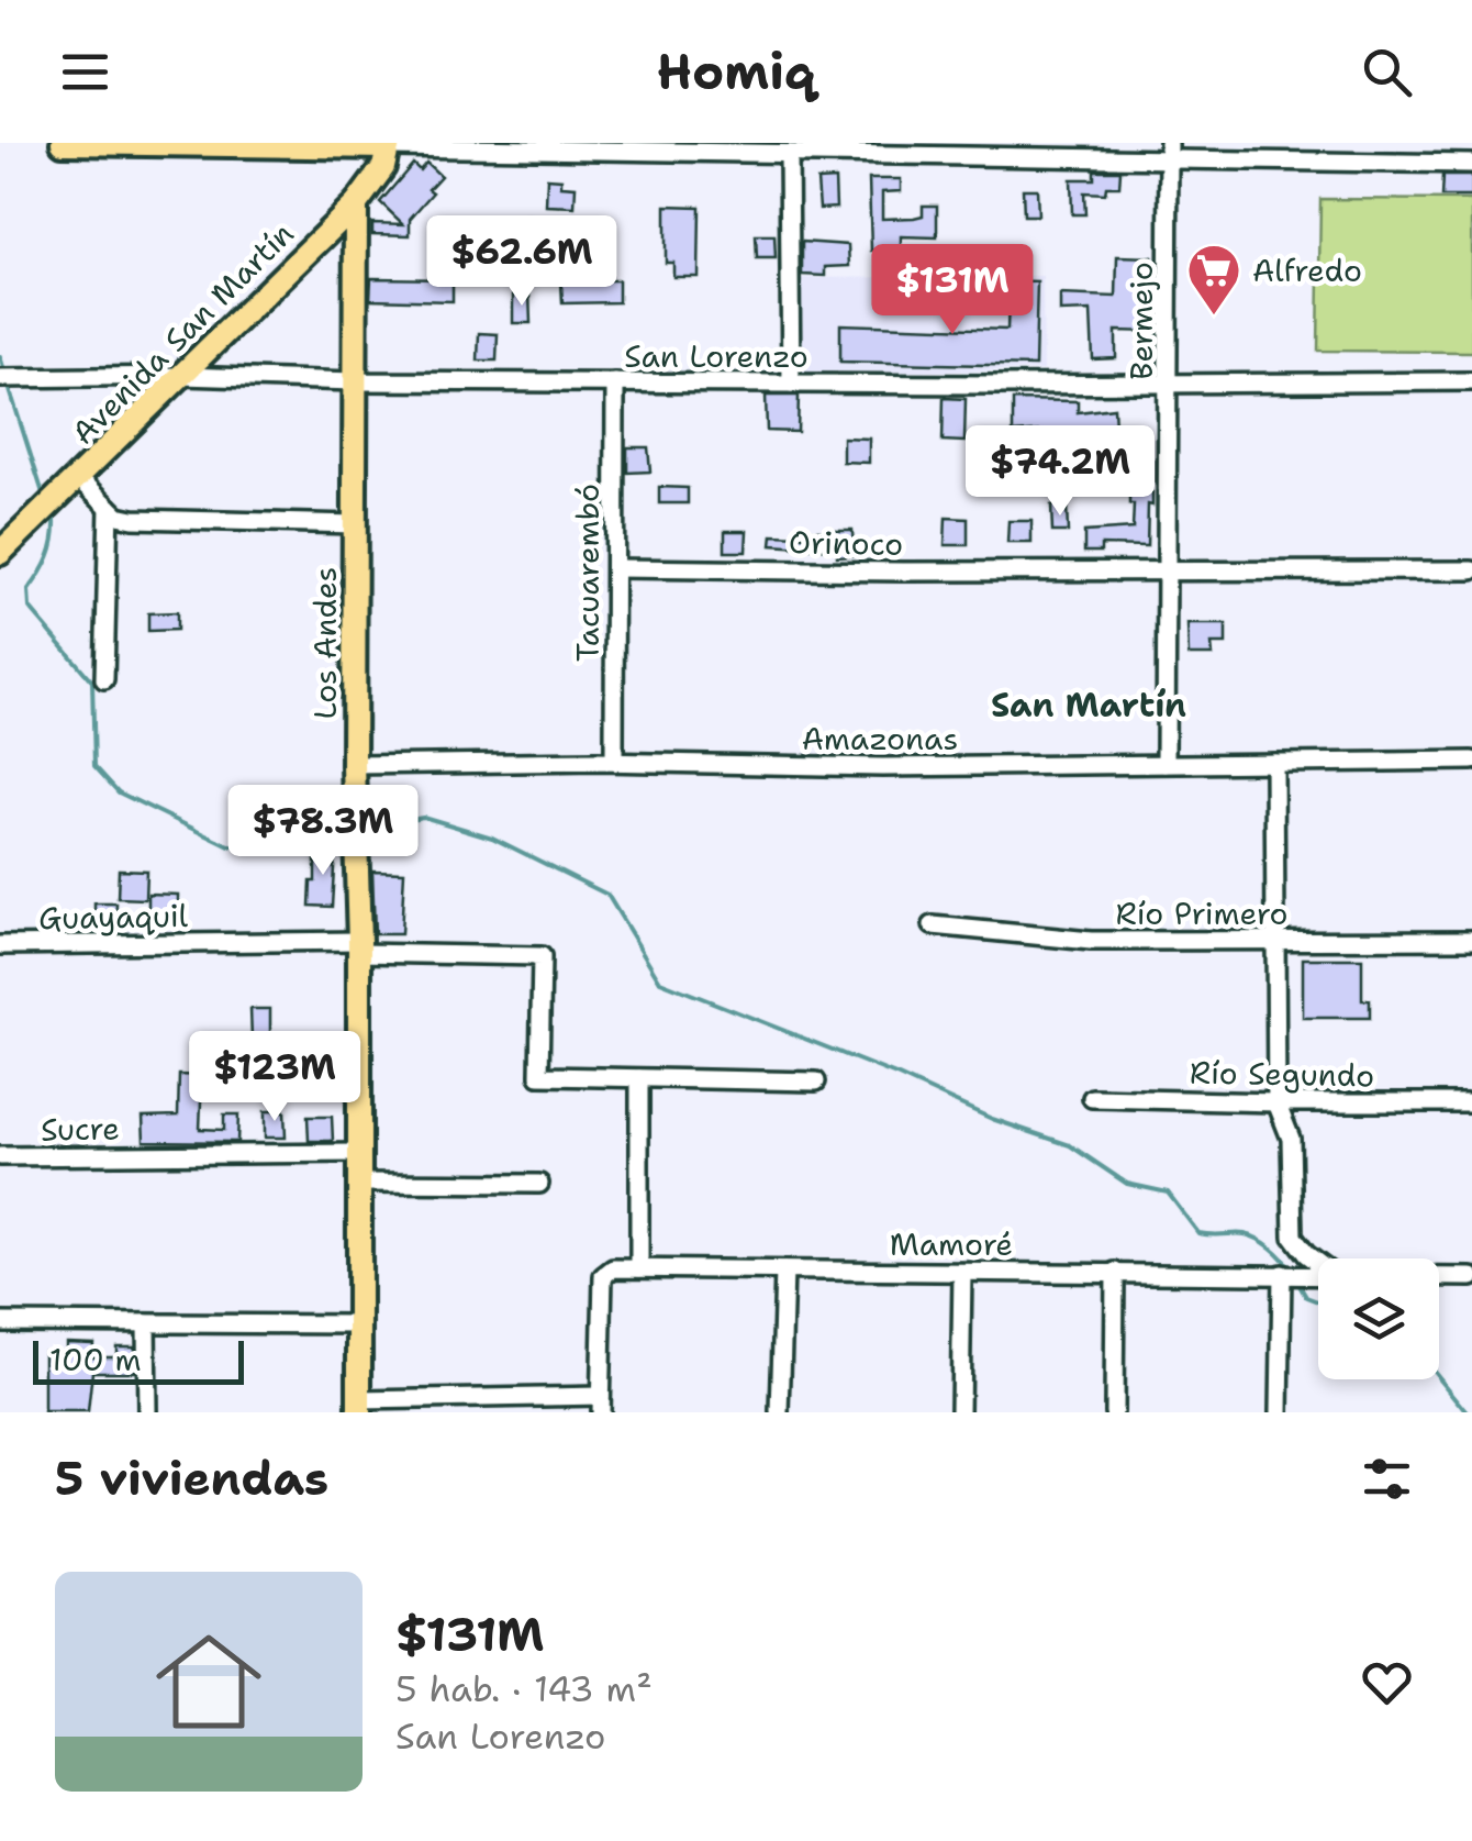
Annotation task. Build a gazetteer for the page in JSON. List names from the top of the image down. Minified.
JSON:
{"streets":{"main road":["Avenida San Martín","Los Andes"],"street":["Bermejo","San Lorenzo","Orinoco","Tacuarembó","Amazonas","Río Primero","Guayaquil","Río Segundo","Sucre","Mamoré"]},"crossings":[["Bermejo","San Lorenzo"],["Bermejo","Orinoco"],["Bermejo","Amazonas"],["Avenida San Martín","San Lorenzo"],["Avenida San Martín","Los Andes"],["San Lorenzo","Tacuarembó"],["San Lorenzo","Los Andes"],["Orinoco","Tacuarembó"],["Tacuarembó","Amazonas"],["Los Andes","Amazonas"],["Los Andes","Guayaquil"],["Los Andes","Sucre"]],"districts":["San Martín"],"places":{"supermarket":["Alfredo"]},"scale_bar":"100 m","page":{"header":"Homiq","price":["$62.6M","$131M","$74.2M","$78.3M","$123M"],"scale":"100 m","heading":"5 viviendas","list":[{"name":"$131M","note":"5 hab. · 143 m² · San Lorenzo"}]}}
